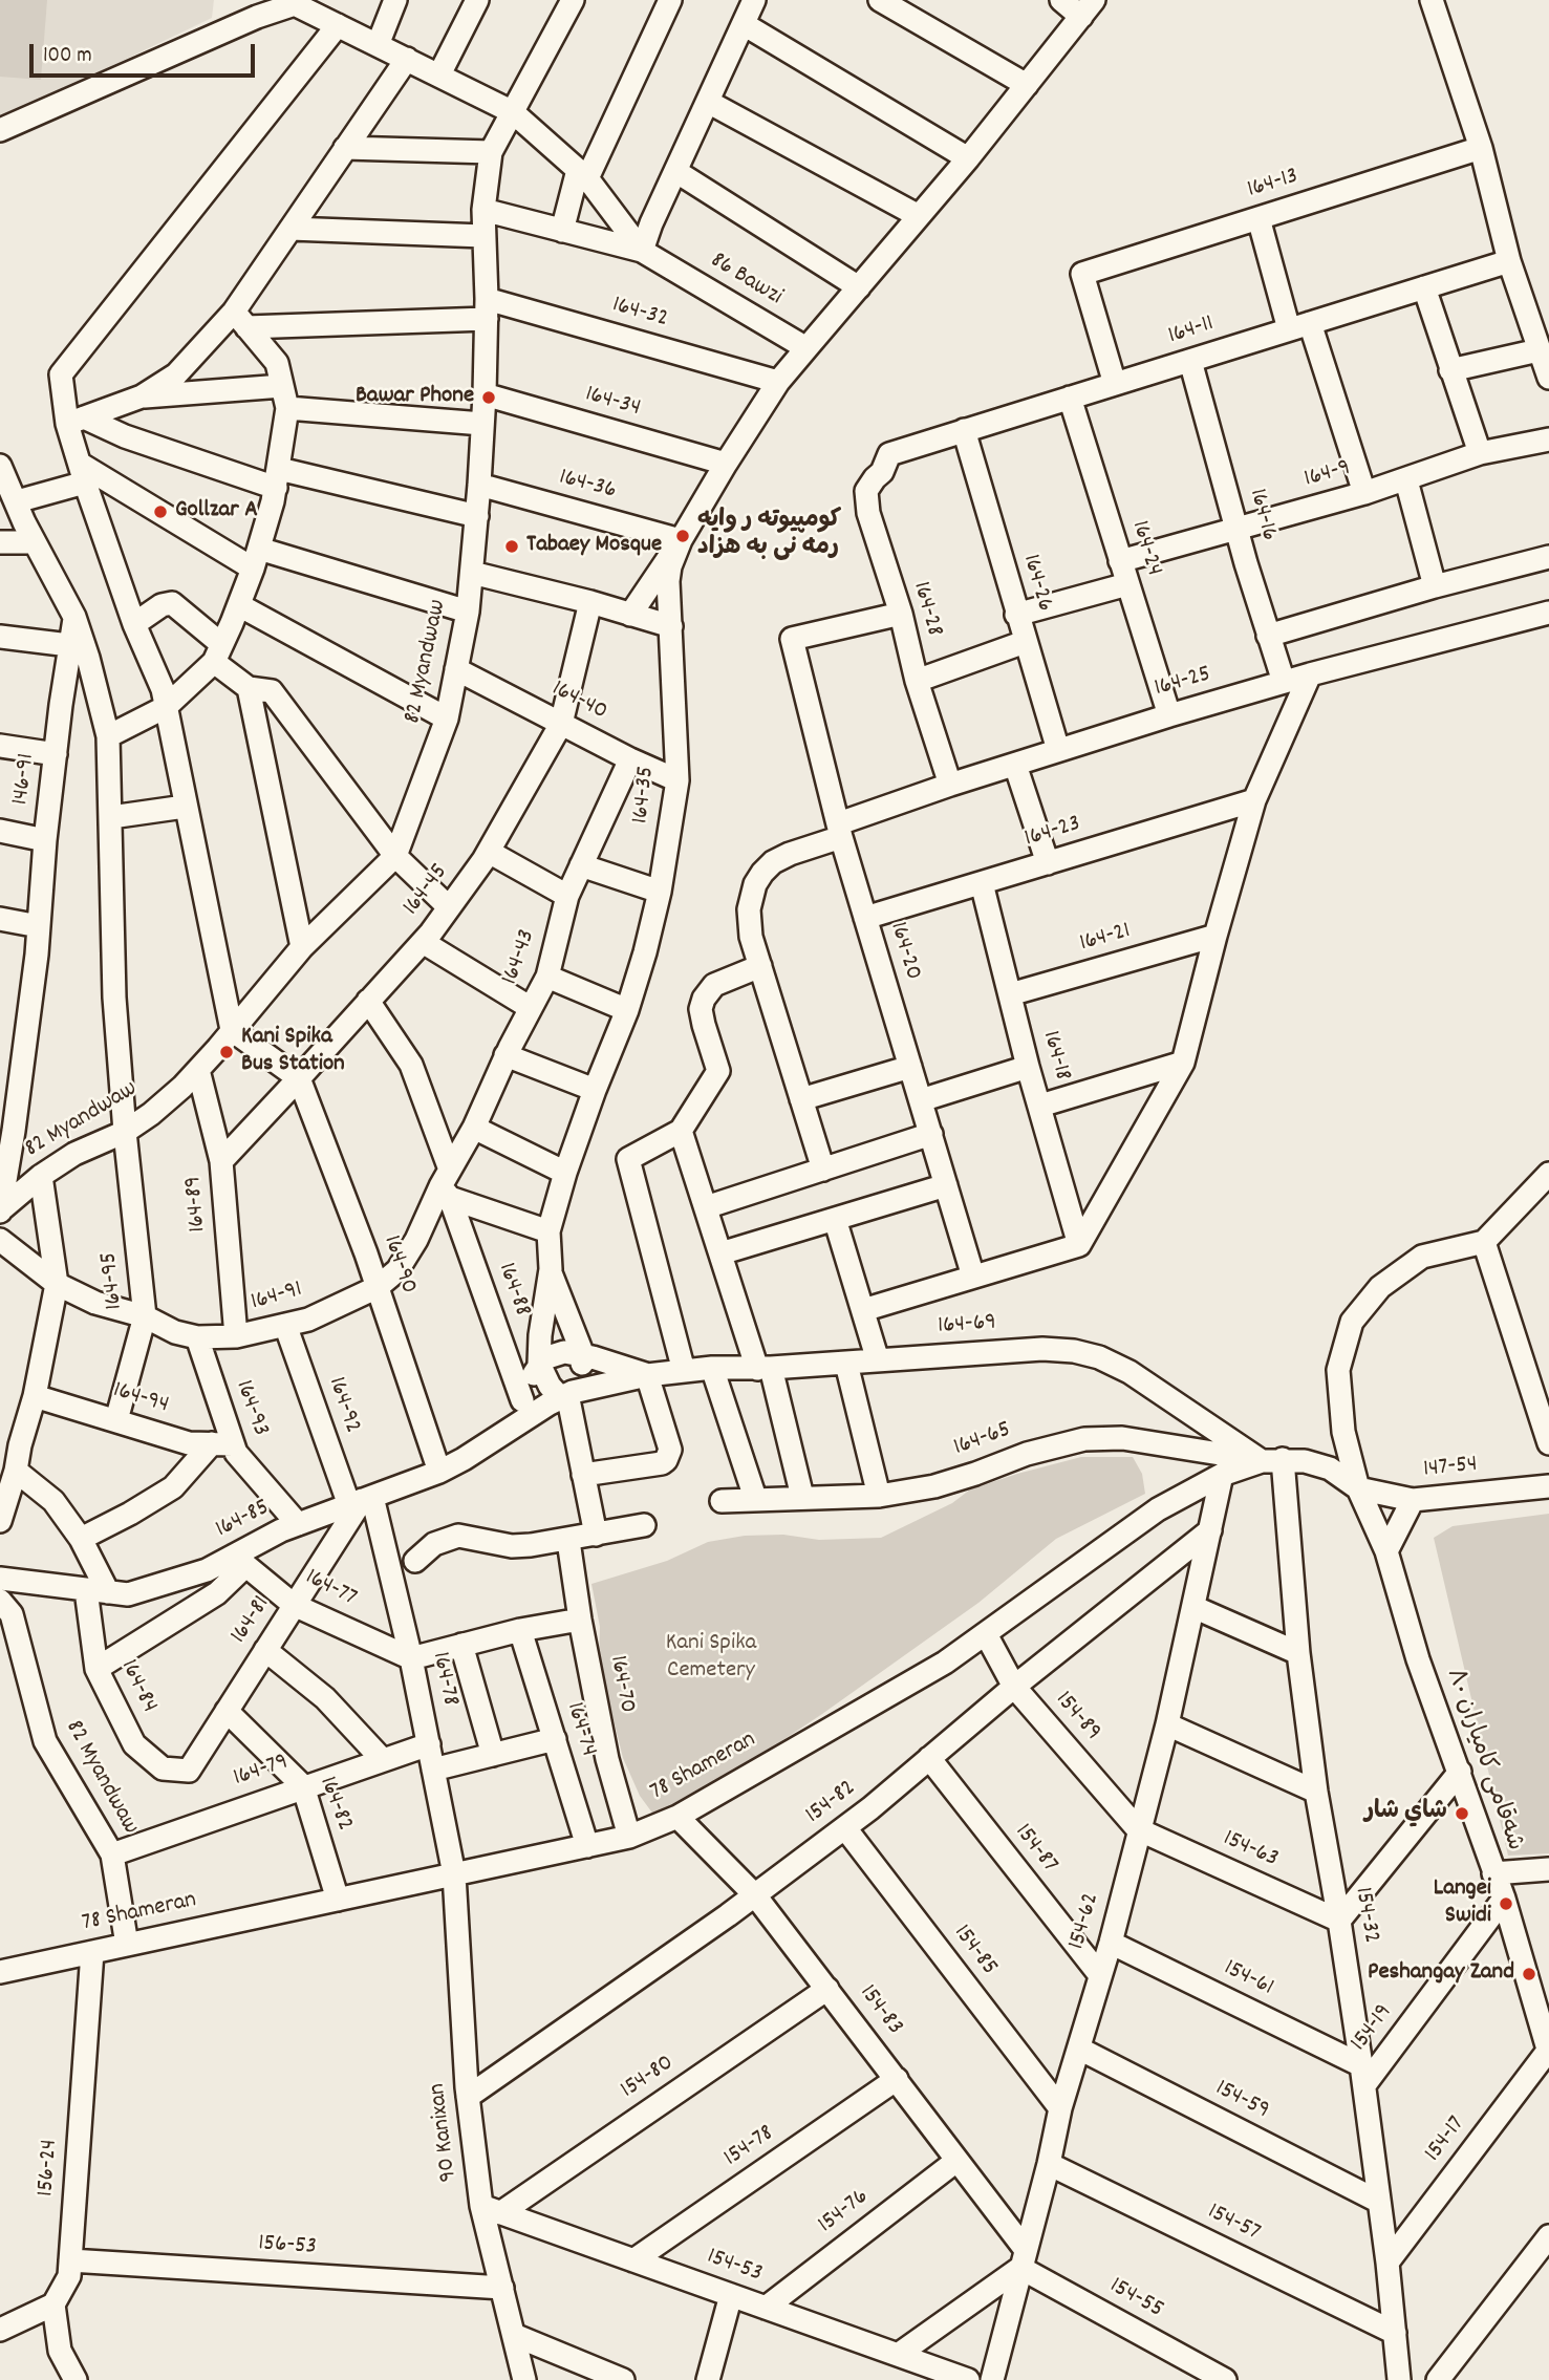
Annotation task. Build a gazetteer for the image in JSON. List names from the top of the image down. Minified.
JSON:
{"streets":{"street":["164-13","86 Bawzi","164-32","164-11","164-34","164-9","164-36","164-16","164-24","164-26","164-28","82 Myandwaw","164-25","164-40","146-91","164-35","164-23","164-45","164-21","164-20","164-43","164-18","164-89","164-90","164-95","164-88","164-91","164-69","164-94","164-92","164-93","164-65","147-54","164-85","164-77","164-81","164-78","164-70","164-84","154-89","164-74","شەقامی کامیاران ٨٠","78 Shameran","164-79","154-82","164-82","154-87","154-63","154-32","154-62","154-85","154-61","154-83","154-19","154-80","154-59","90 Kanixan","154-17","154-78","156-24","154-76","154-57","156-53","154-53","154-55"]},"crossings":[["164-13","164-11"],["86 Bawzi","82 Myandwaw"],["86 Bawzi","164-35"],["164-32","82 Myandwaw"],["164-32","164-35"],["164-11","164-16"],["164-11","164-24"],["164-11","164-26"],["164-11","164-28"],["164-34","82 Myandwaw"],["164-34","164-35"],["164-9","164-16"],["164-9","164-24"],["164-36","82 Myandwaw"],["164-36","164-35"],["164-16","164-25"],["164-24","164-25"],["164-26","164-25"],["164-28","164-25"],["164-28","164-20"],["82 Myandwaw","164-40"],["82 Myandwaw","146-91"],["82 Myandwaw","164-89"],["82 Myandwaw","164-95"],["82 Myandwaw","78 Shameran"],["82 Myandwaw","164-79"],["164-25","164-20"],["164-40","164-35"],["164-40","164-45"],["164-40","164-43"],["146-91","164-95"],["164-35","164-69"],["164-35","164-85"],["164-23","164-20"],["164-23","164-18"],["164-45","164-89"],["164-45","164-90"],["164-45","164-88"],["164-21","164-18"],["164-43","164-88"],["164-43","164-91"],["164-89","164-91"],["164-90","164-91"],["164-90","164-85"],["164-95","164-91"],["164-95","164-94"],["164-88","164-91"],["164-88","164-85"],["164-91","164-92"],["164-91","164-93"],["164-69","164-65"],["164-69","164-85"],["164-69","78 Shameran"],["164-69","154-32"],["164-94","164-93"],["164-92","164-85"],["164-92","164-81"],["164-92","164-78"],["164-93","164-85"],["164-93","164-84"],["164-65","78 Shameran"],["164-65","154-32"],["147-54","شەقامی کامیاران ٨٠"],["164-85","164-77"],["164-85","164-81"],["164-85","164-78"],["164-85","164-84"],["164-77","164-81"],["164-77","164-78"],["164-81","164-78"],["164-81","164-84"],["164-81","164-82"],["164-78","78 Shameran"],["164-78","164-79"],["164-78","90 Kanixan"],["164-70","78 Shameran"],["154-89","78 Shameran"],["154-89","154-82"],["154-89","154-63"],["154-89","154-62"],["164-74","78 Shameran"],["شەقامی کامیاران ٨٠","154-19"],["شەقامی کامیاران ٨٠","154-17"],["78 Shameran","164-82"],["78 Shameran","154-32"],["78 Shameran","154-62"],["78 Shameran","154-83"],["78 Shameran","90 Kanixan"],["78 Shameran","156-24"],["164-79","164-82"],["154-82","154-87"],["154-82","154-62"],["154-82","154-85"],["154-82","154-83"],["154-82","90 Kanixan"],["154-87","154-62"],["154-63","154-32"],["154-63","154-62"],["154-32","154-61"],["154-32","154-19"],["154-32","154-59"],["154-32","154-17"],["154-32","154-57"],["154-62","154-85"],["154-62","154-61"],["154-62","154-83"],["154-62","154-59"],["154-62","154-57"],["154-62","154-55"],["154-61","154-19"],["154-83","154-80"],["154-83","154-78"],["154-83","154-76"],["154-83","154-55"],["154-80","90 Kanixan"],["154-80","154-53"],["90 Kanixan","156-53"],["90 Kanixan","154-53"],["154-78","154-53"],["156-24","156-53"],["154-76","154-53"]],"parks":["Kani Spika Cemetery"],"places":["Bawar Phone","Gollzar A","کومپیوته ر وایه رمه نی به هزاد","Tabaey Mosque","Kani Spika Bus Station","شاي شار","Langei Swidi","Peshangay Zand"],"scale_bar":"100 m"}
